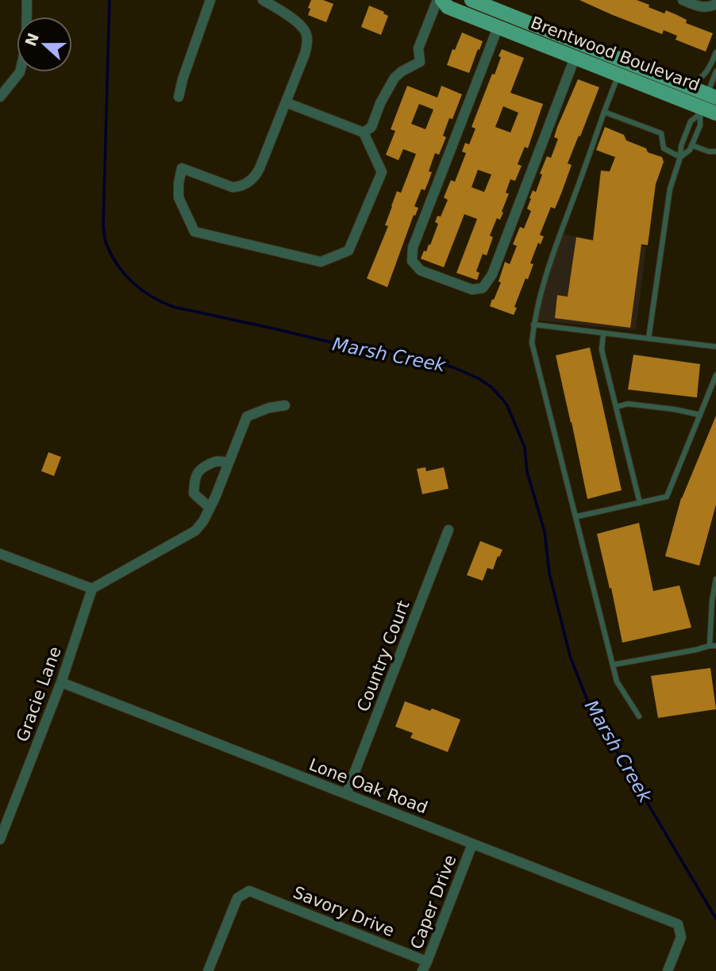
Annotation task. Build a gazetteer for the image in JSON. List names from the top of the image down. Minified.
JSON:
{"streets":{"main road":["Brentwood Boulevard"],"street":["Country Court","Gracie Lane","Lone Oak Road","Caper Drive","Savory Drive"]},"crossings":[["Country Court","Lone Oak Road"],["Gracie Lane","Lone Oak Road"],["Lone Oak Road","Caper Drive"],["Caper Drive","Savory Drive"]],"water":["Marsh Creek"],"north":"left"}
